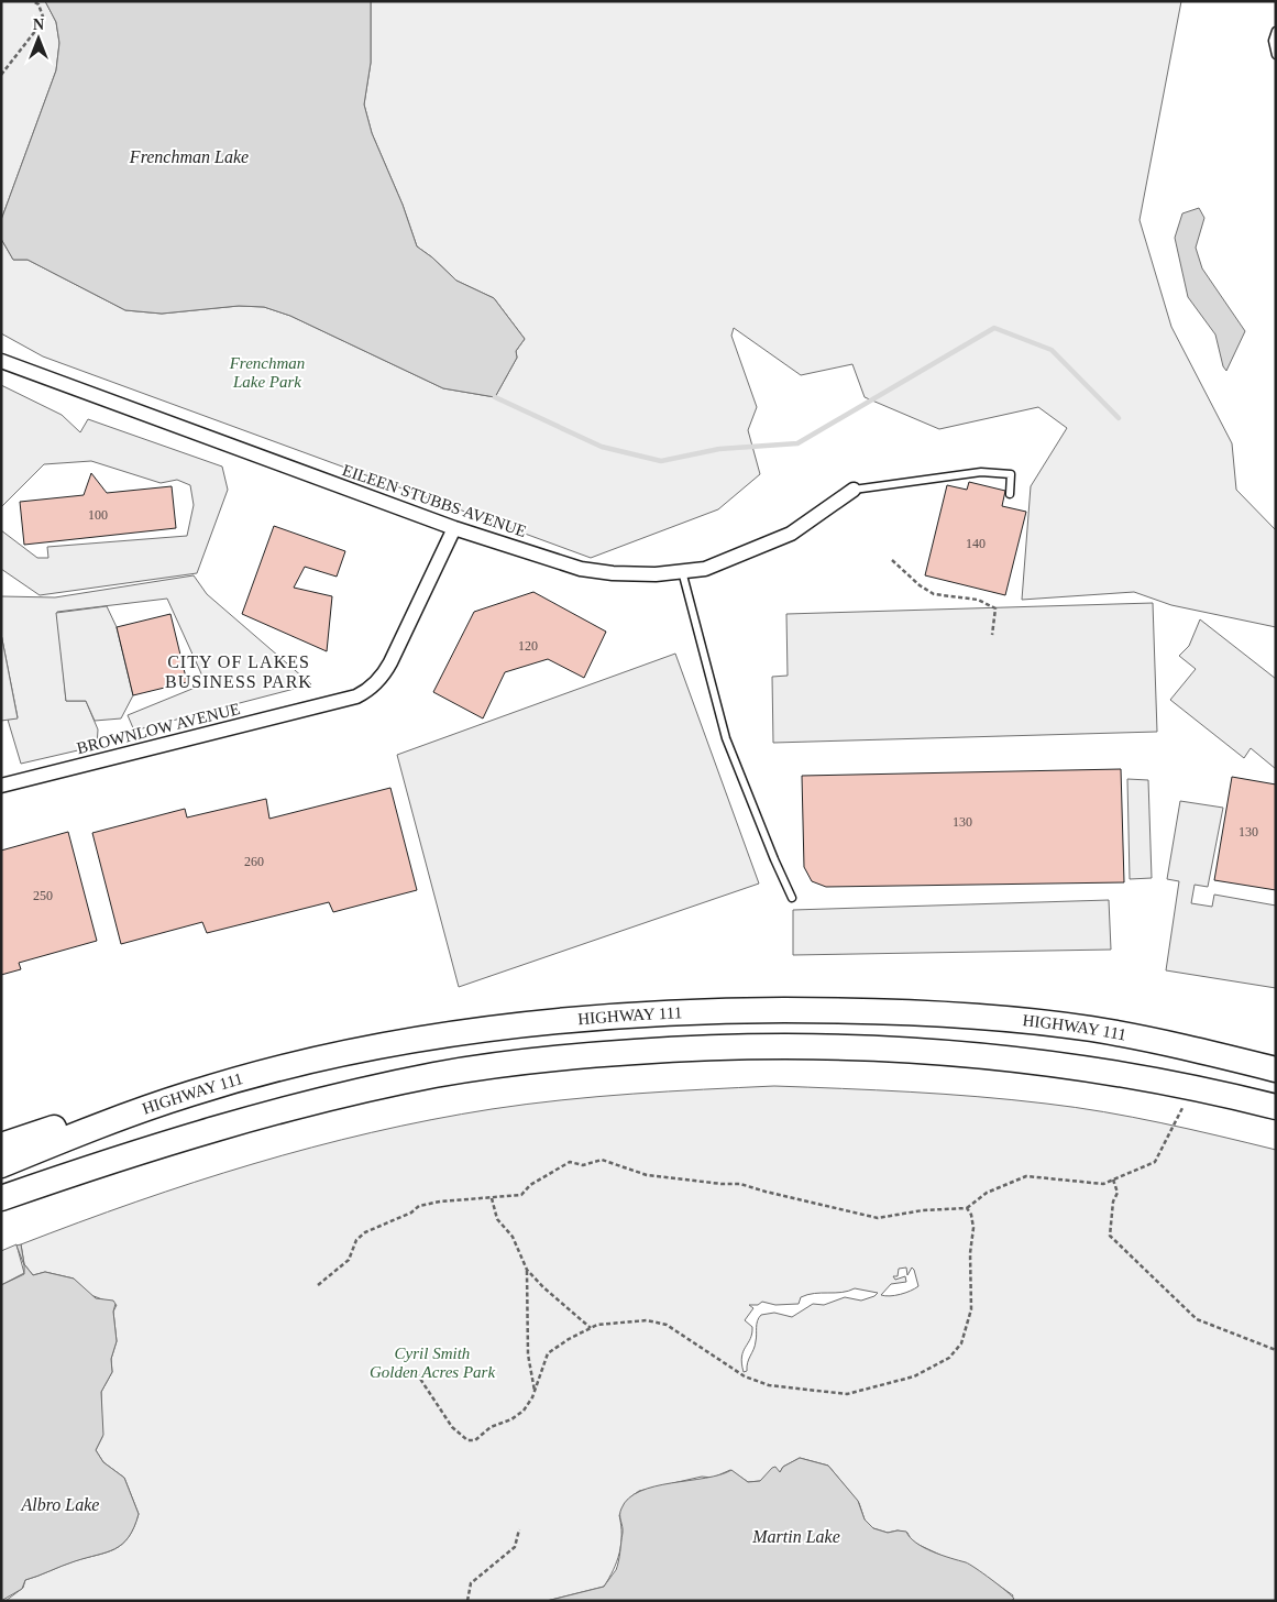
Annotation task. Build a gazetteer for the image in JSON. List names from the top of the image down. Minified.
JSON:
{"streets":{"highway":["HIGHWAY 111"],"street":["EILEEN STUBBS AVENUE","BROWNLOW AVENUE"]},"crossings":[["EILEEN STUBBS AVENUE","BROWNLOW AVENUE"]],"districts":["CITY OF LAKES BUSINESS PARK"],"water":["Frenchman Lake","Albro Lake","Martin Lake"],"parks":["Frenchman Lake Park","Cyril Smith Golden Acres Park"],"house_numbers":["100","140","120","130","130","260","250"],"north":"top"}
